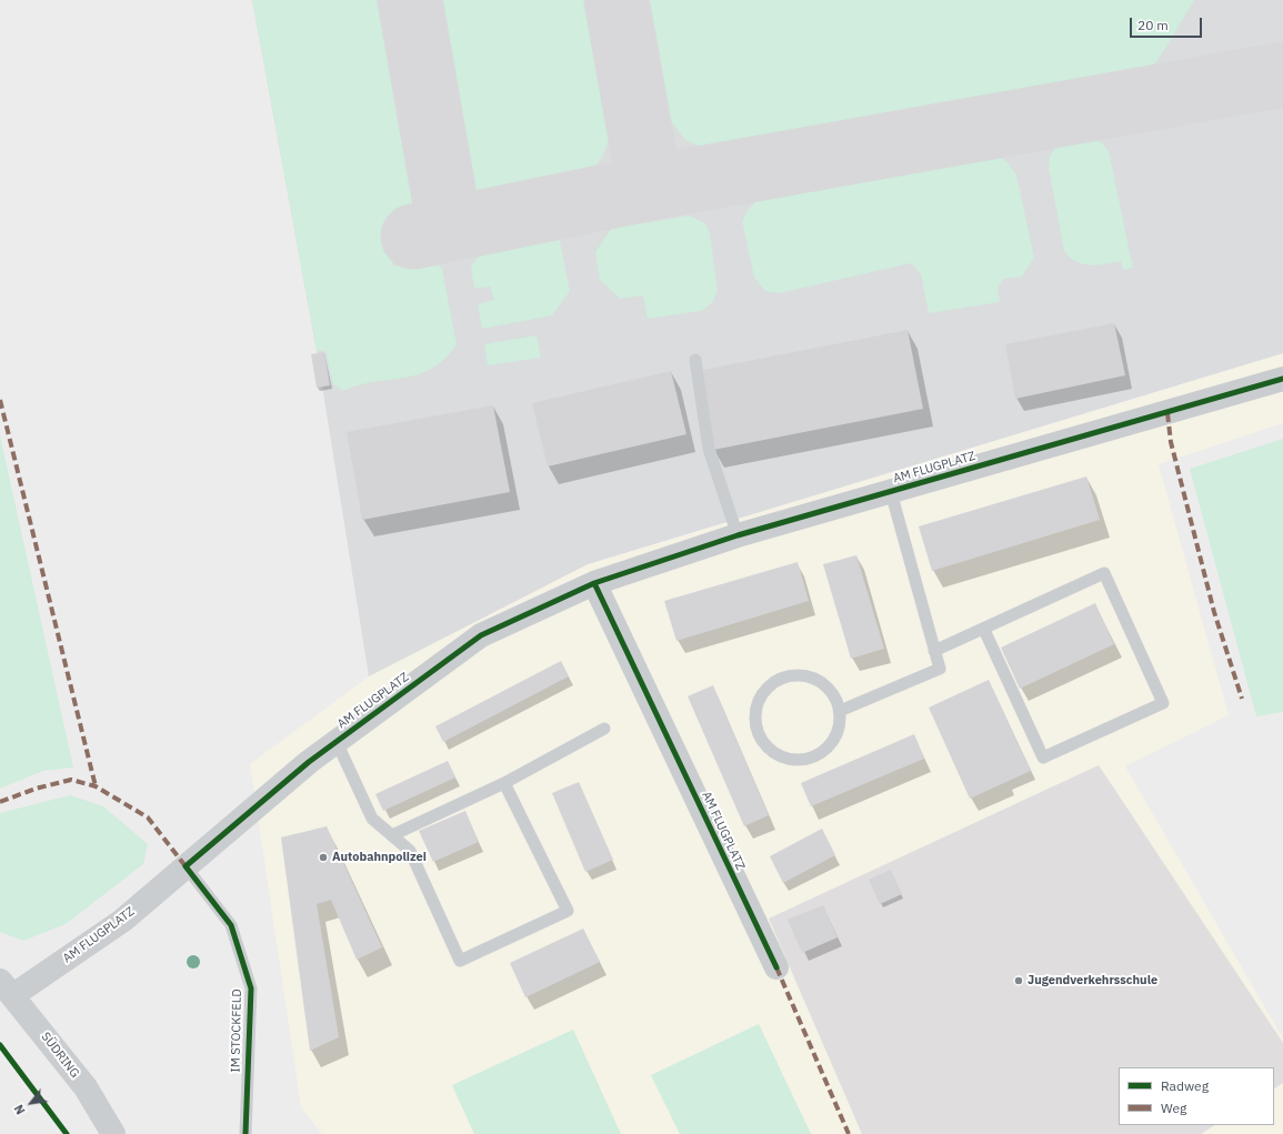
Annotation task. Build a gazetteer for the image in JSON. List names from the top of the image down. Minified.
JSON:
{"streets":{"street":["AM FLUGPLATZ","SÜDRING"],"lane":["IM STOCKFELD"]},"crossings":[["AM FLUGPLATZ","IM STOCKFELD"],["AM FLUGPLATZ","SÜDRING"]],"places":["Autobahnpolizei","Jugendverkehrsschule"],"legend":["Radweg","Weg"],"scale_bar":"20 m","north":"bottom left"}
